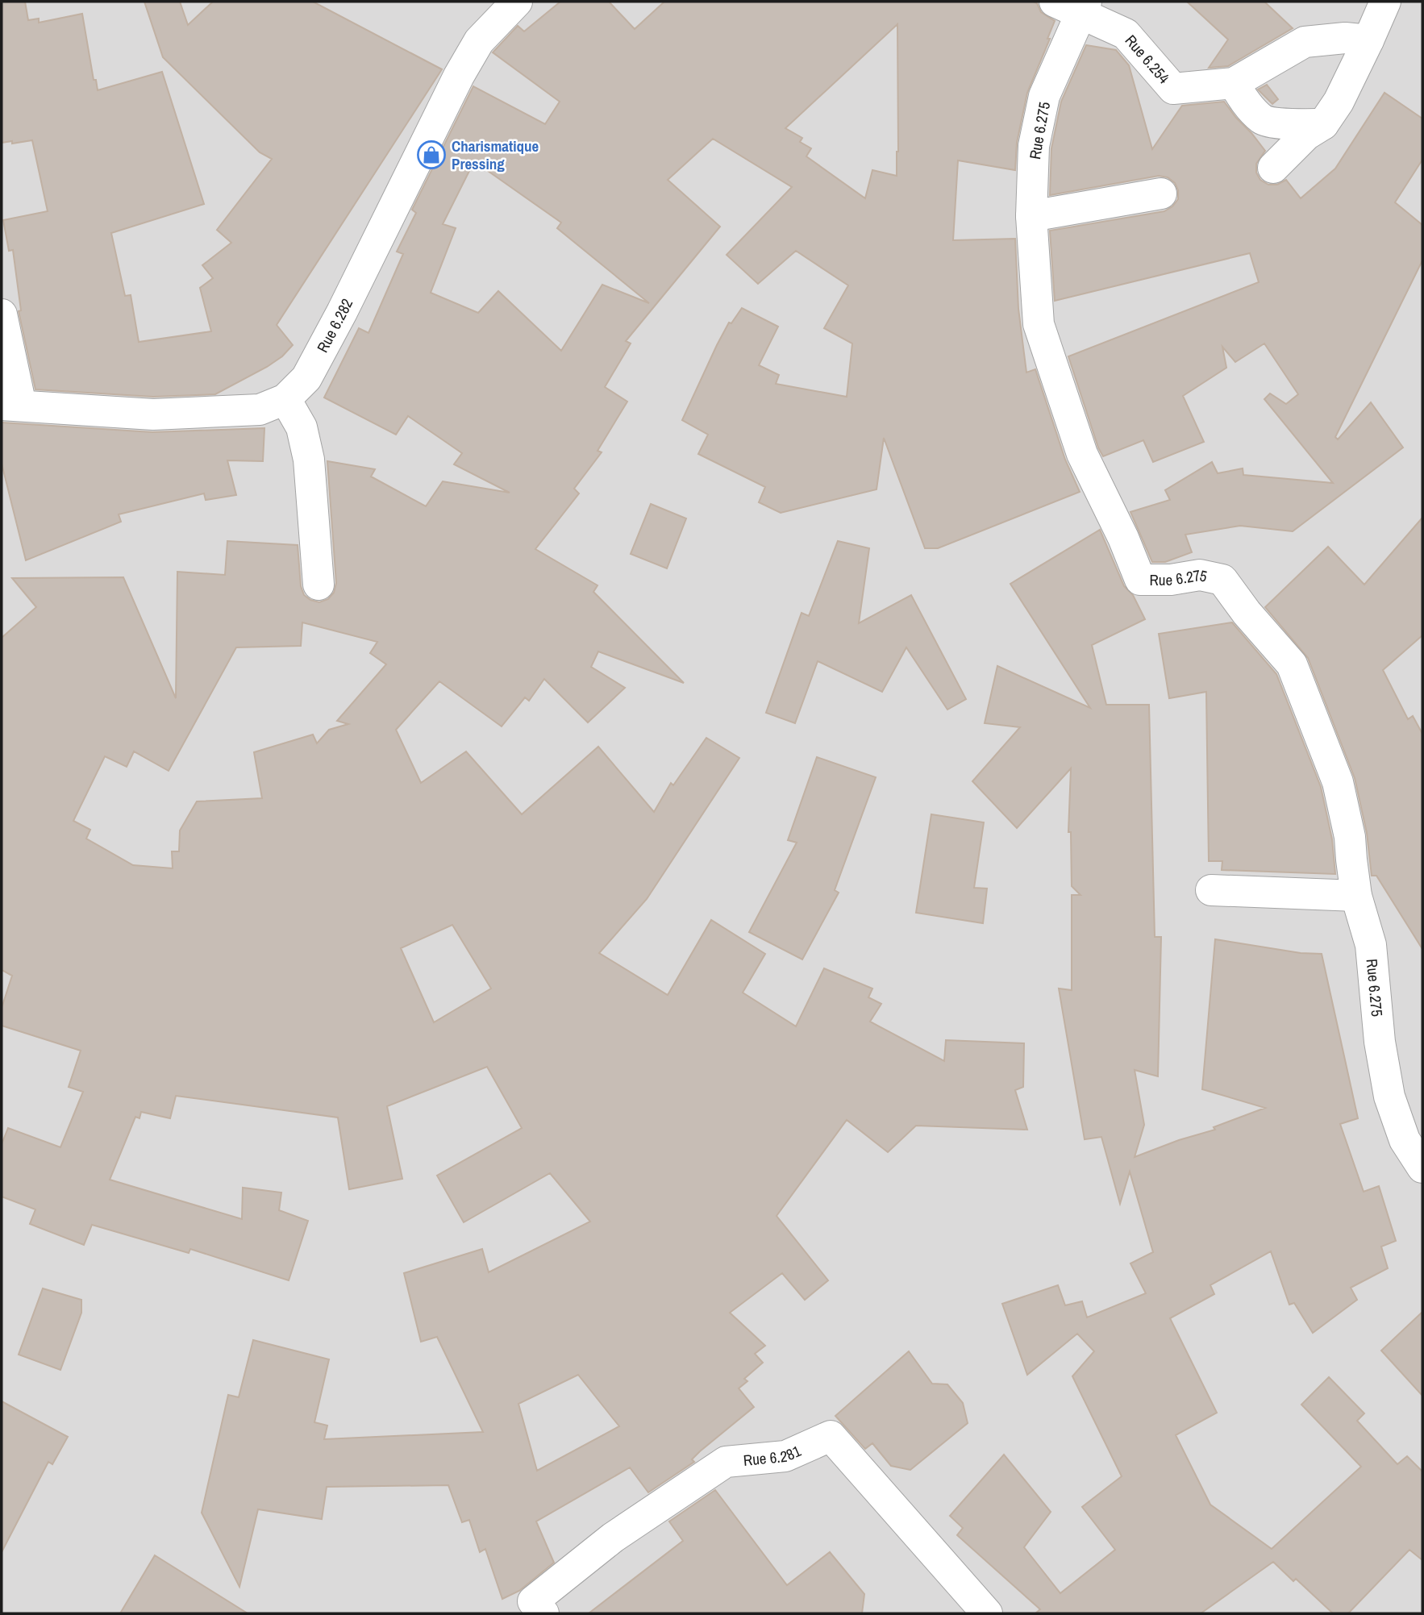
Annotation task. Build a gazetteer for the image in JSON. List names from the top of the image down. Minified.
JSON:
{"streets":{"street":["Rue 6.254","Rue 6.275","Rue 6.282","Rue 6.281"]},"crossings":[["Rue 6.254","Rue 6.275"]],"places":{"shop":["Charismatique Pressing"]}}
